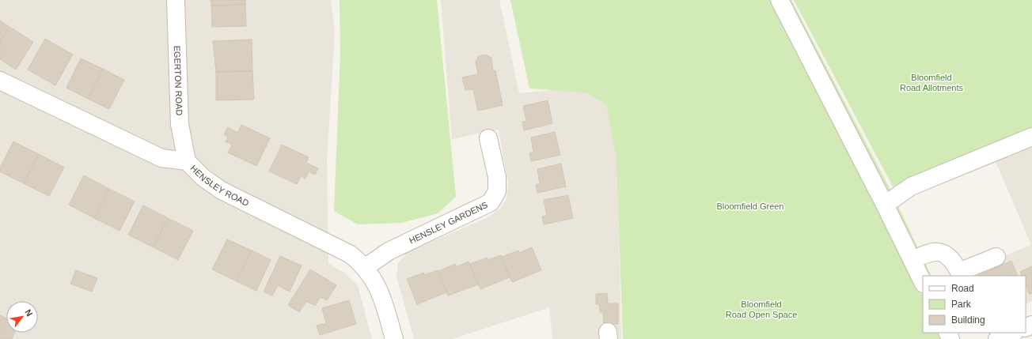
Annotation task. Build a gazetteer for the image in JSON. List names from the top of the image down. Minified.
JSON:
{"streets":{"street":["EGERTON ROAD","HENSLEY ROAD","HENSLEY GARDENS"]},"crossings":[["EGERTON ROAD","HENSLEY ROAD"],["HENSLEY ROAD","HENSLEY GARDENS"]],"parks":["Bloomfield Road Allotments","Bloomfield Green","Bloomfield Road Open Space"],"legend":["Road","Park","Building"],"north":"top right"}
